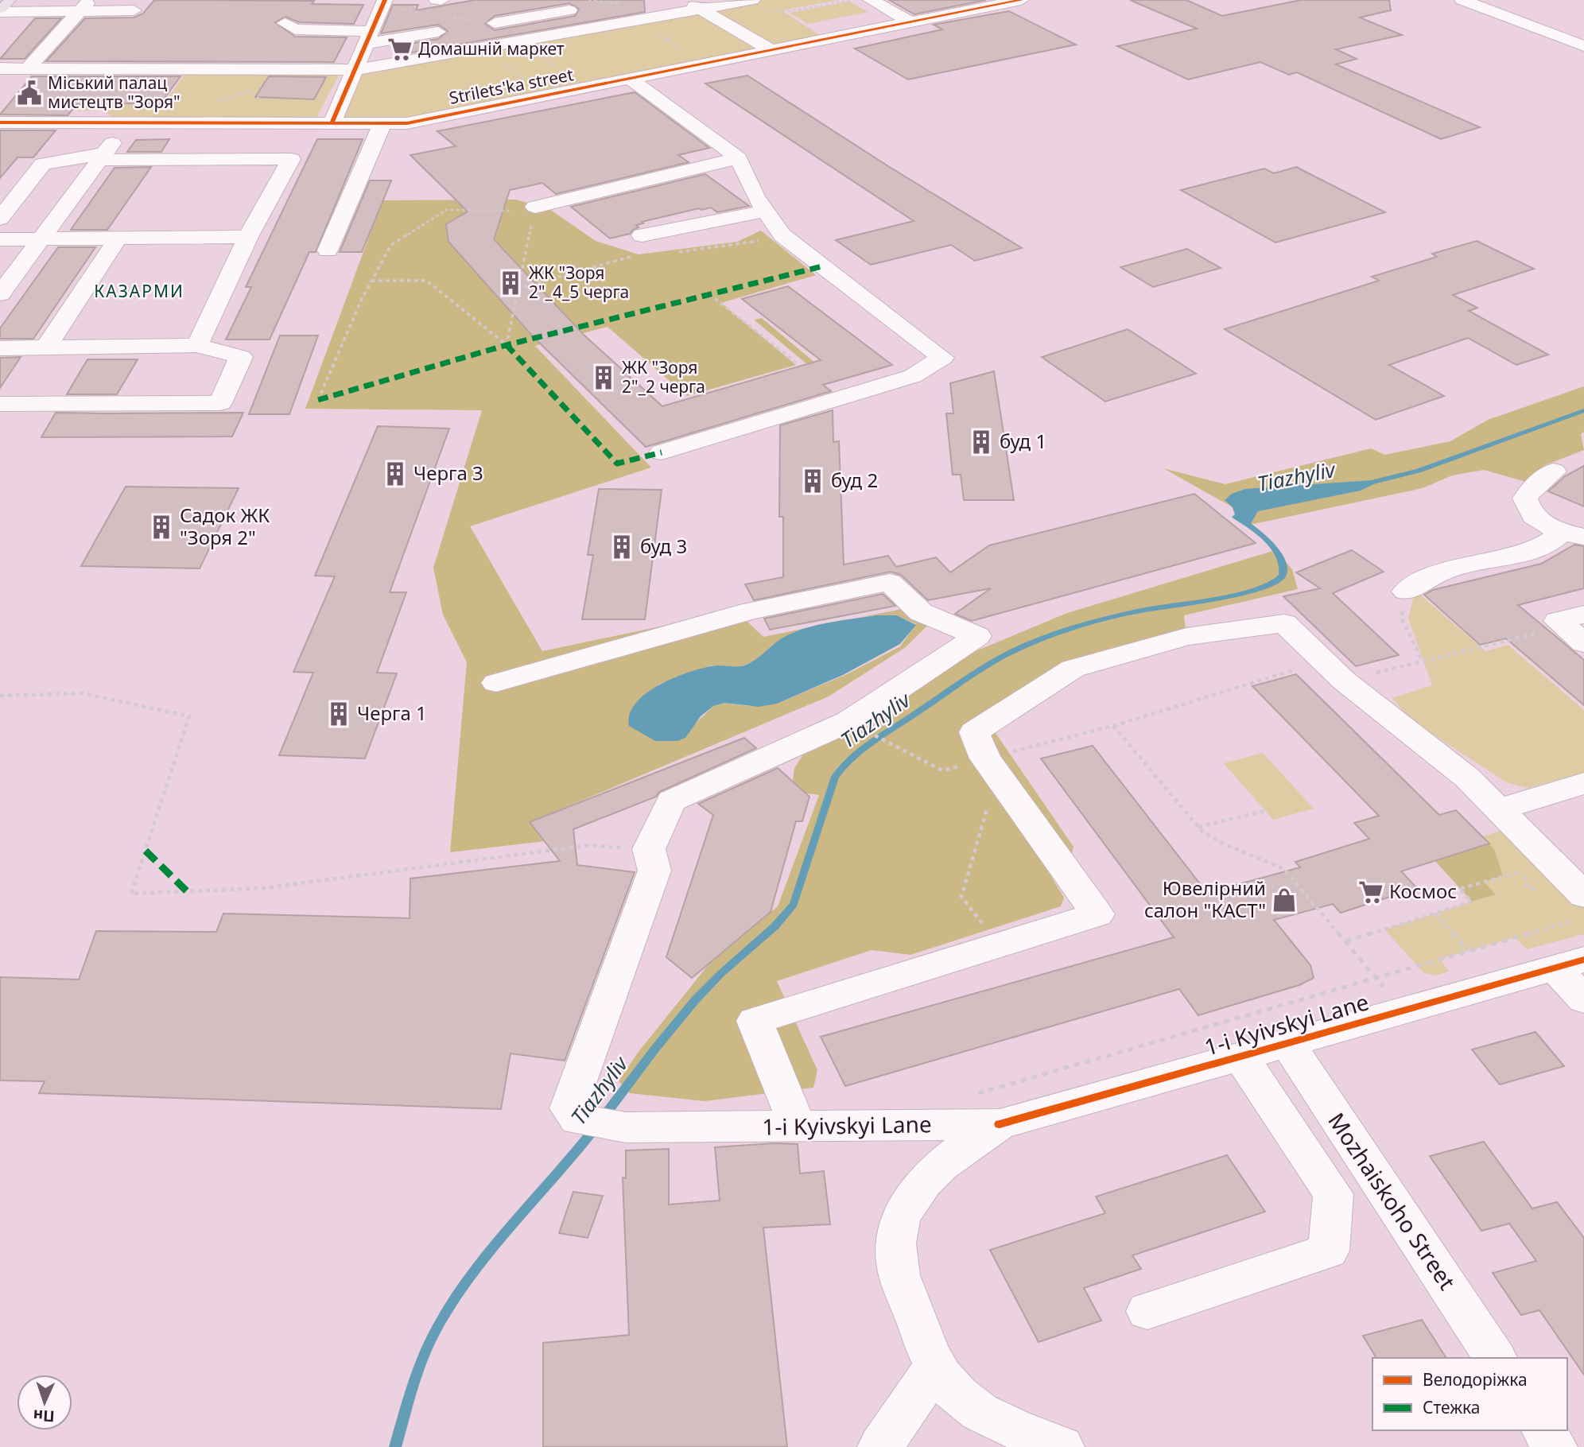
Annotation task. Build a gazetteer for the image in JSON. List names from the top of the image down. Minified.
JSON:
{"streets":{"street":["Strilets'ka street","1-i Kyivskyi Lane","Mozhaiskoho Street"]},"crossings":[["1-i Kyivskyi Lane","Mozhaiskoho Street"]],"districts":["КАЗАРМИ"],"water":["Tiazhyliv"],"places":{"supermarket":["Домашній маркет","Космос"],"public building":["Міський палац мистецтв \"Зоря\""],"building":["ЖК \"Зоря 2\"_4_5 черга","ЖК \"Зоря 2\"_2 черга","буд 1","Черга 3","буд 2","Садок ЖК \"Зоря 2\"","буд 3","Черга 1"],"shop":["Ювелірний салон \"КАСТ\""]},"legend":["Велодоріжка","Стежка"],"north":"bottom"}
